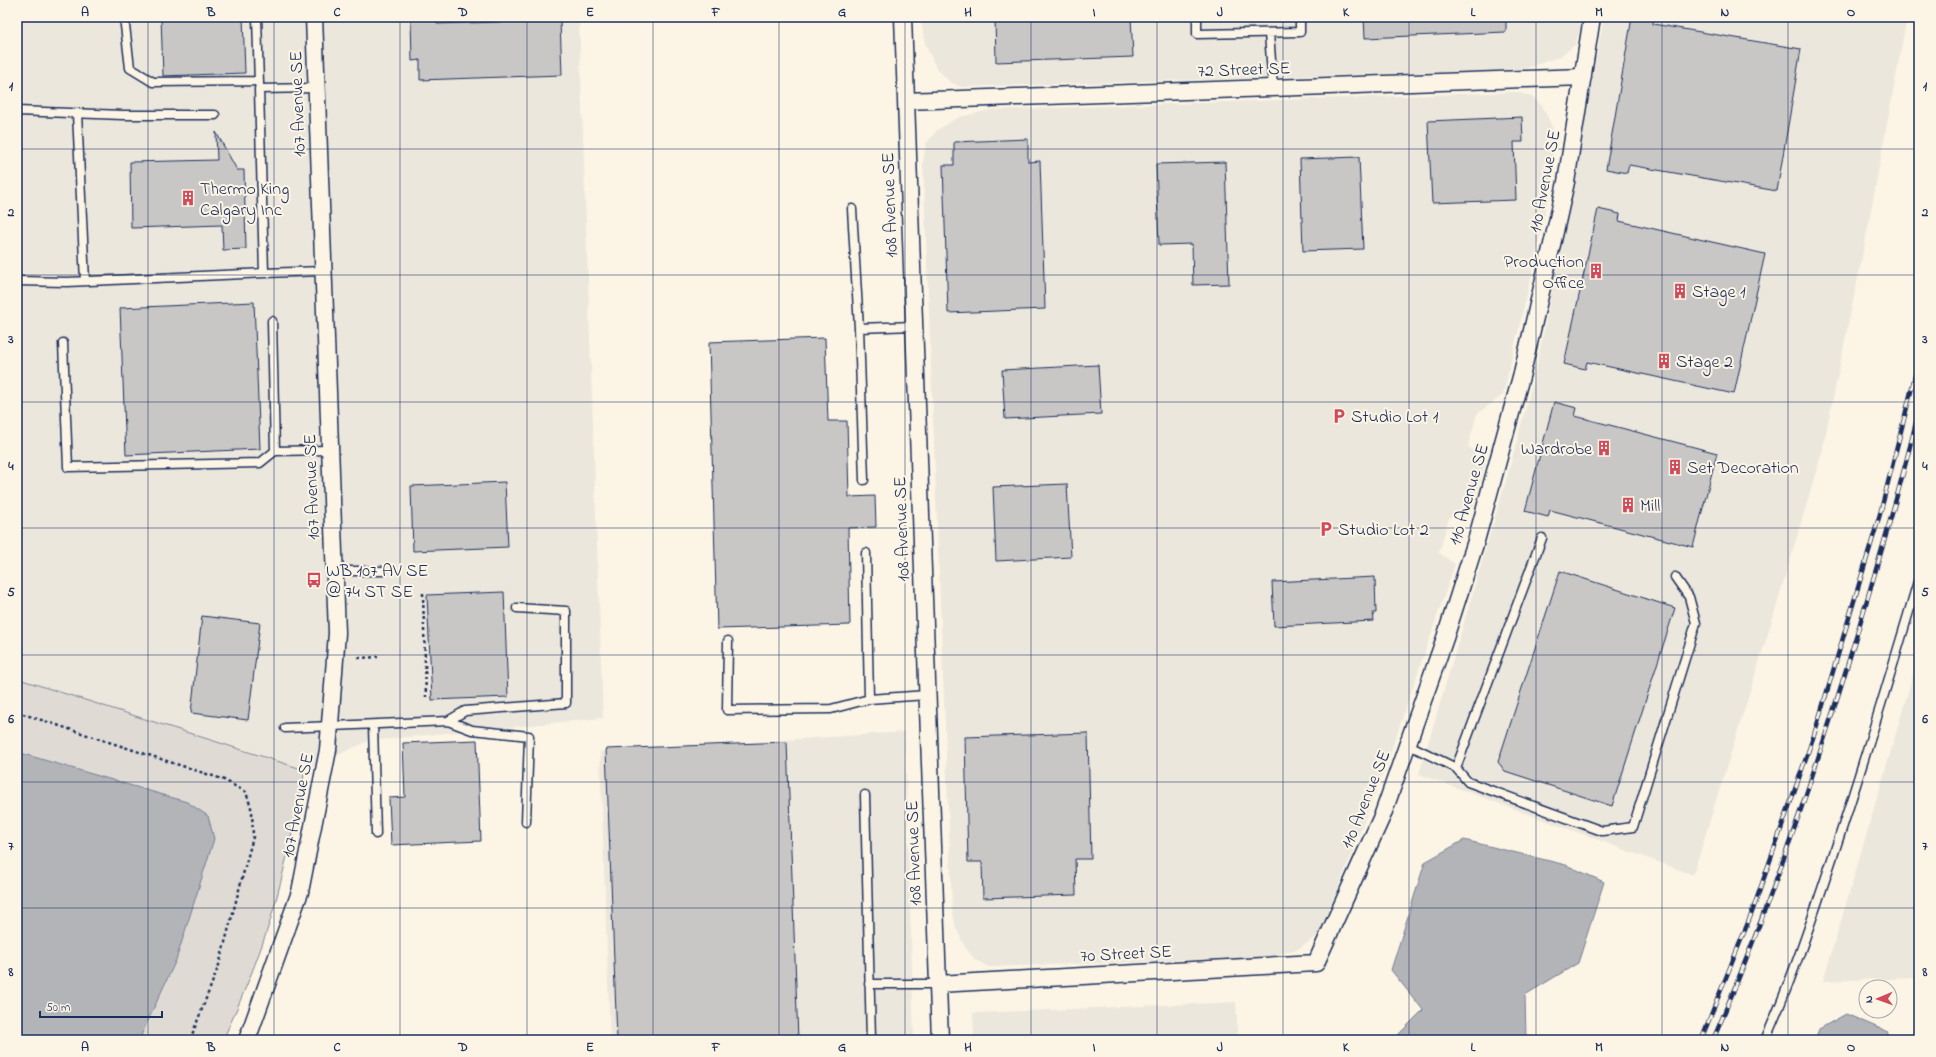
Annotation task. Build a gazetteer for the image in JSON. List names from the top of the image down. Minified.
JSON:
{"streets":{"street":["72 Street SE","107 Avenue SE","110 Avenue SE","108 Avenue SE","70 Street SE"]},"crossings":[["72 Street SE","110 Avenue SE"],["72 Street SE","108 Avenue SE"],["110 Avenue SE","70 Street SE"],["108 Avenue SE","70 Street SE"]],"places":{"building":["Thermo King Calgary Inc","Production Office","Stage 1","Stage 2","Wardrobe","Set Decoration","Mill"],"parking":["Studio Lot 1","Studio Lot 2"],"bus stop":["WB 107 AV SE @ 74 ST SE"]},"scale_bar":"50 m","north":"left","grid":{"columns":["A","B","C","D","E","F","G","H","I","J","K","L","M","N","O"],"rows":["1","2","3","4","5","6","7","8"]}}
